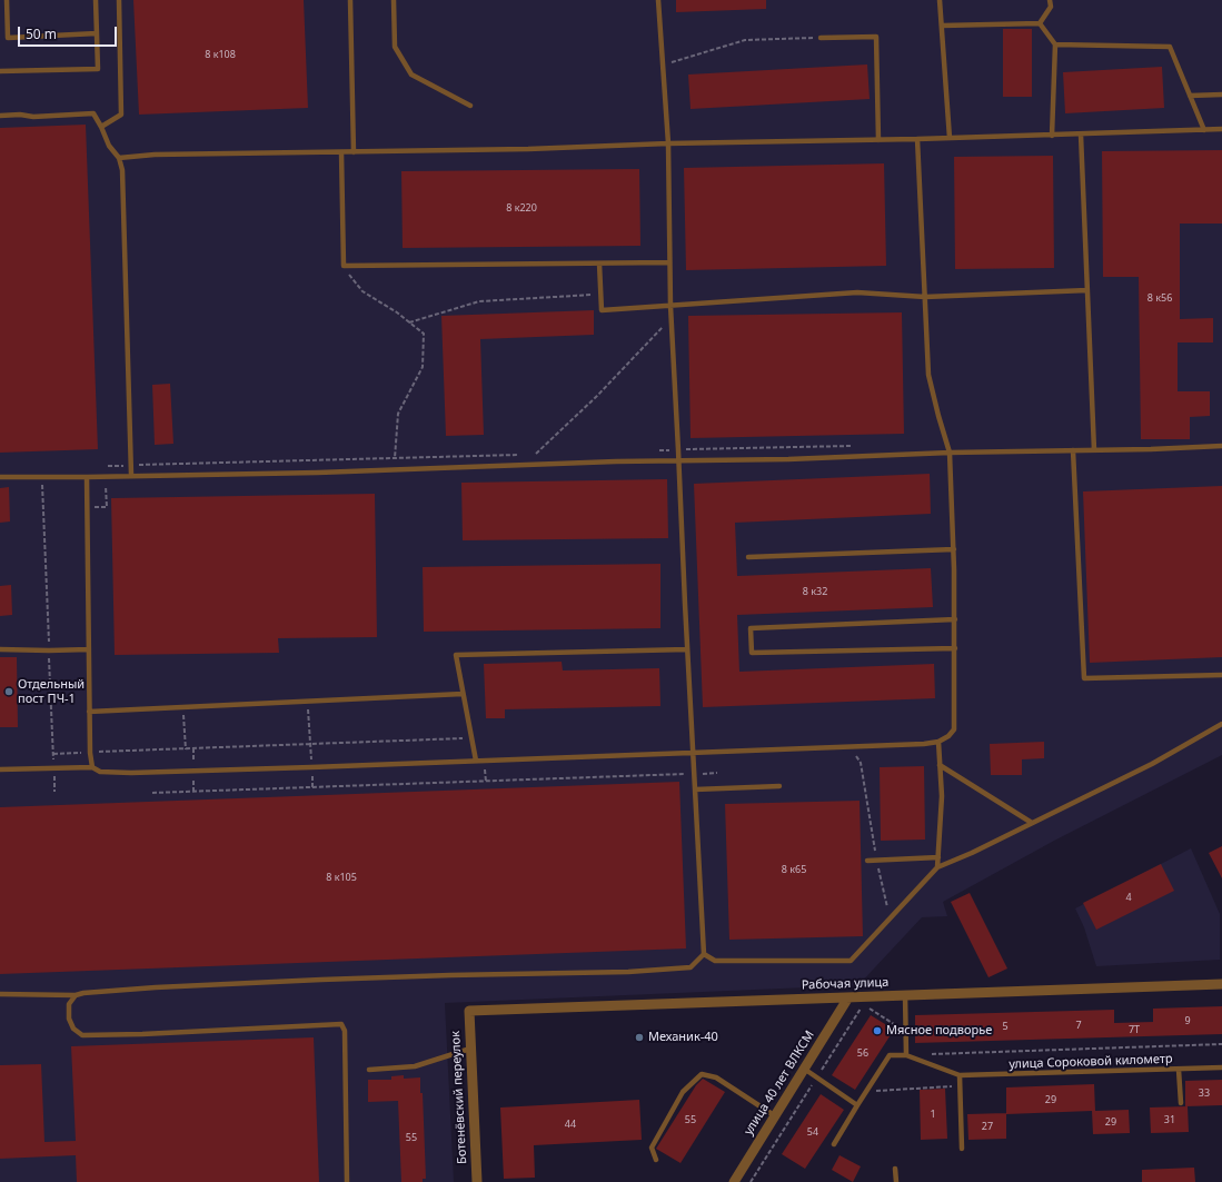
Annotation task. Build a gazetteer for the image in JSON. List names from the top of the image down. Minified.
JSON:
{"streets":{"street":["Рабочая улица","улица 40 лет ВЛКСМ","Ботенёвский переулок"],"lane":["улица Сороковой километр"]},"crossings":[["Рабочая улица","улица 40 лет ВЛКСМ"],["Рабочая улица","Ботенёвский переулок"]],"places":["Отдельный пост ПЧ-1","Мясное подворье","Механик-40"],"house_numbers":["8 к108","8 к220","8 к56","8 к32","8 к65","8 к105","4","9","7","5","7Т","56","33","29","1","55","31","29","44","27","54","55"],"scale_bar":"50 m"}
